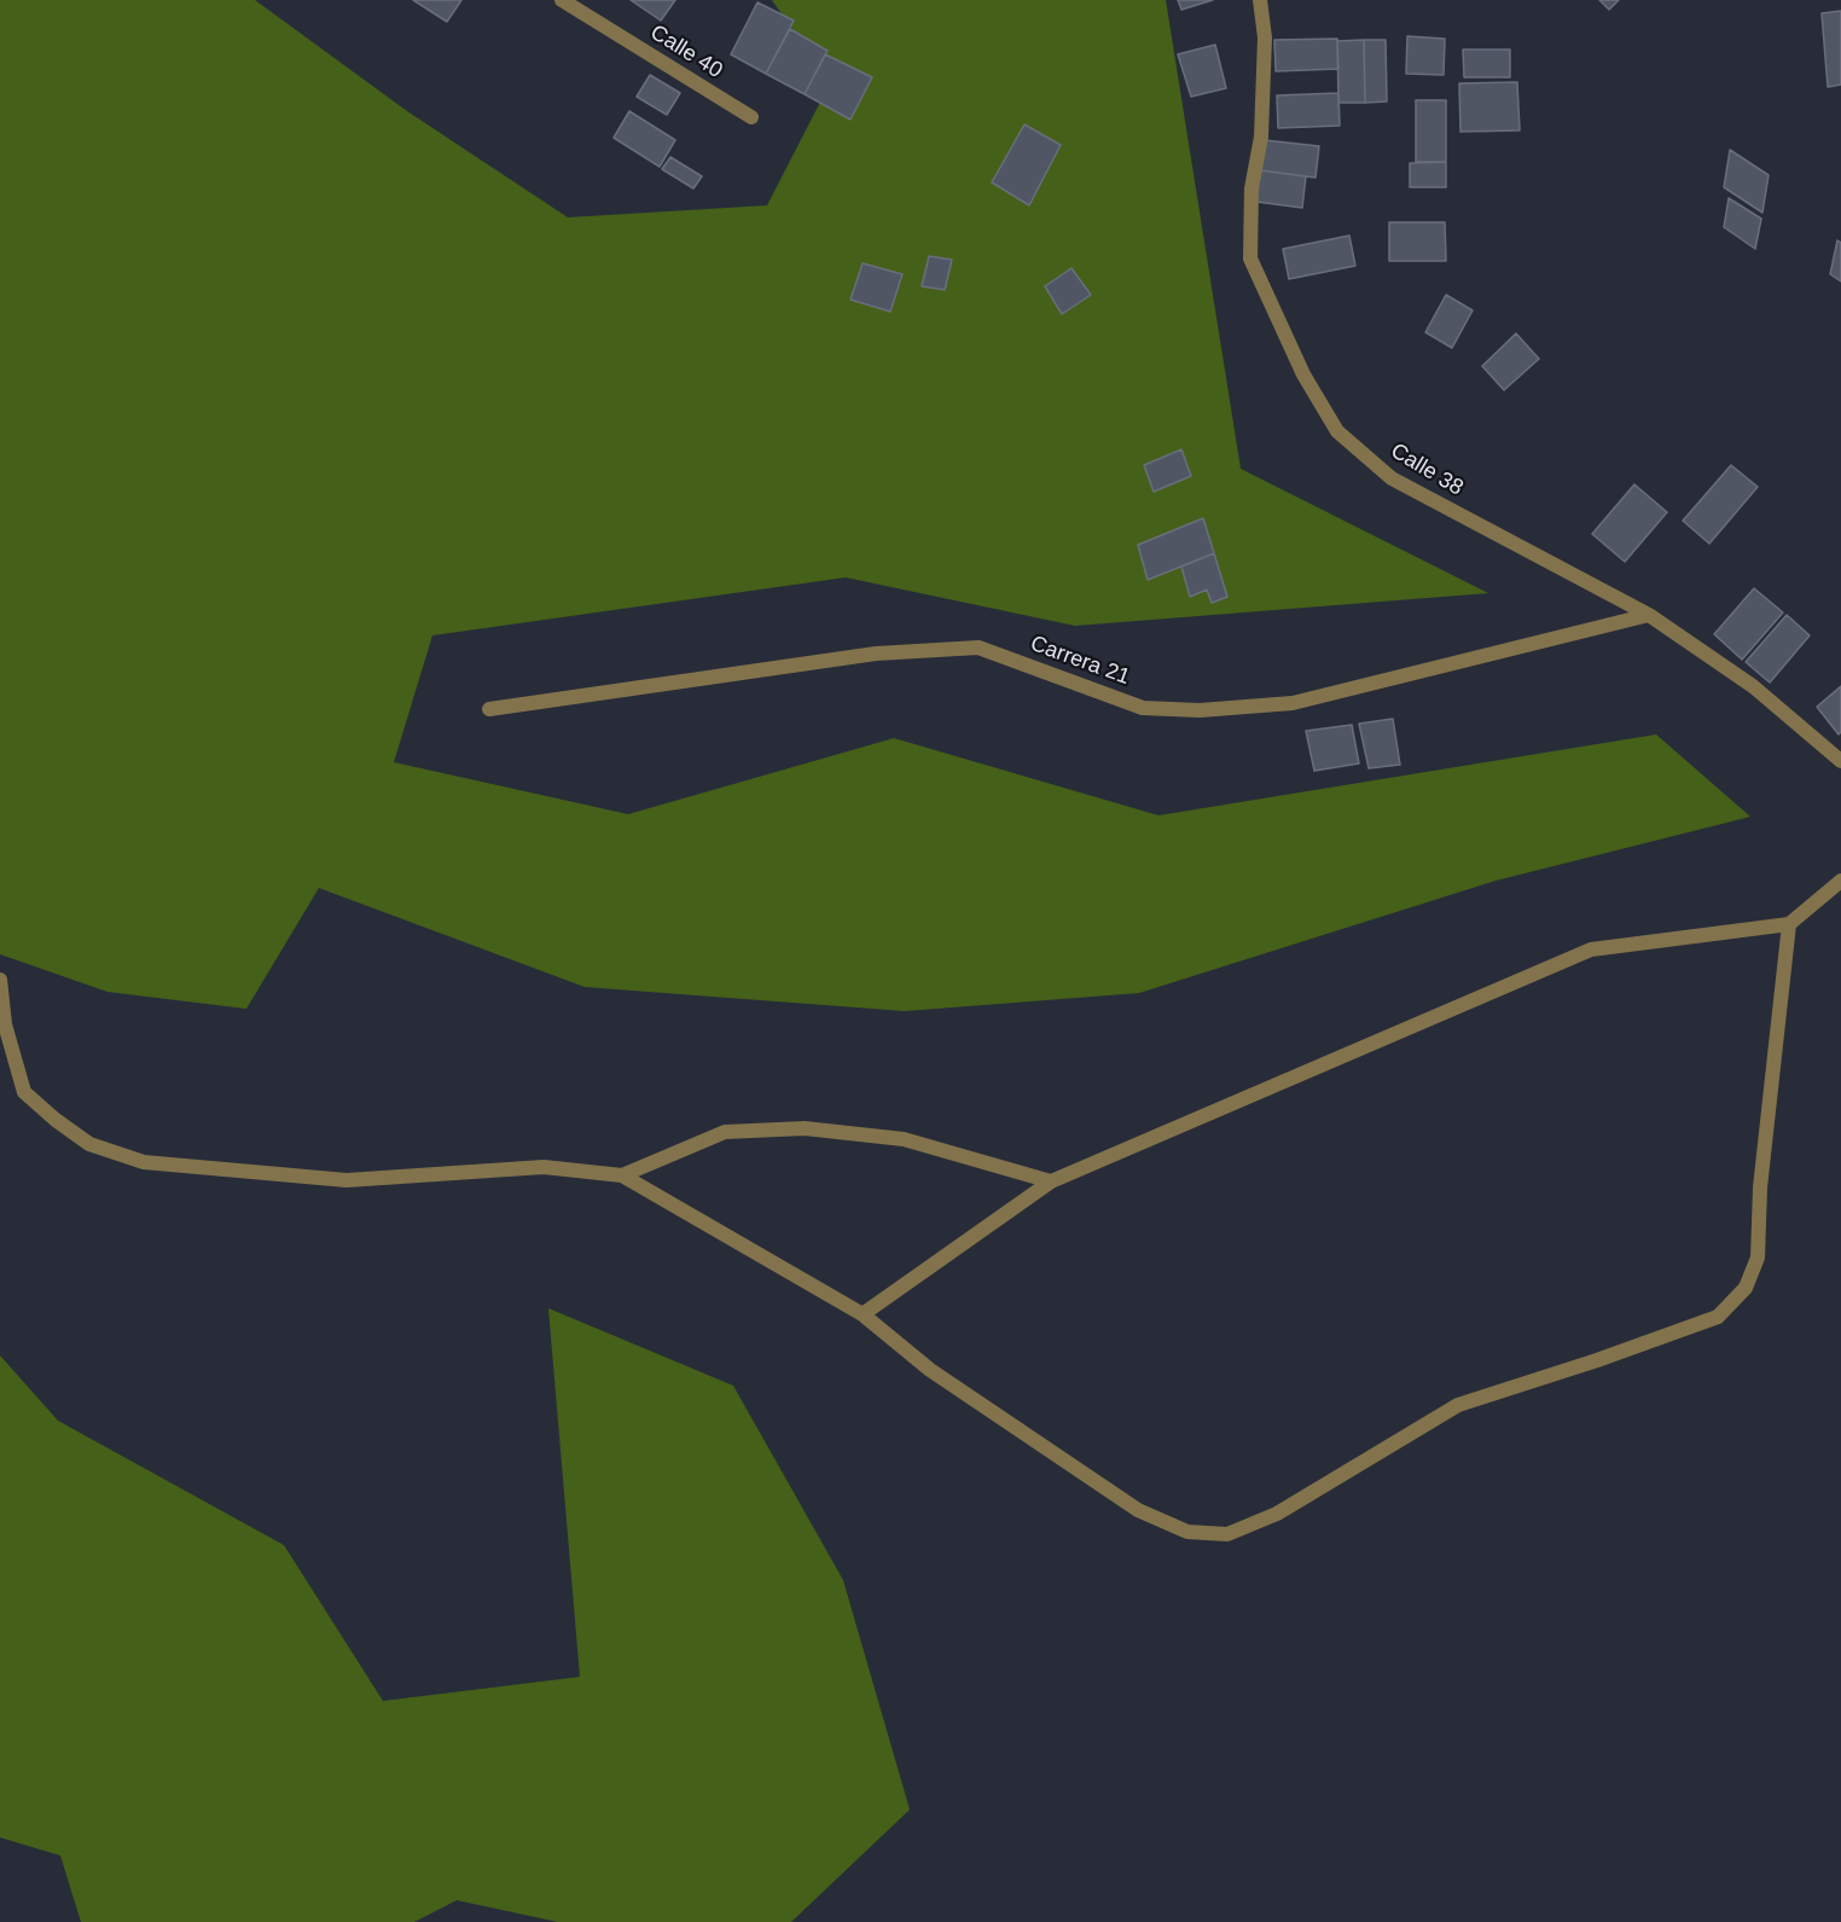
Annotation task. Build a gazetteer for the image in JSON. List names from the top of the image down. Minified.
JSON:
{"streets":{"street":["Calle 40","Calle 38","Carrera 21"]},"crossings":[["Calle 38","Carrera 21"]]}
